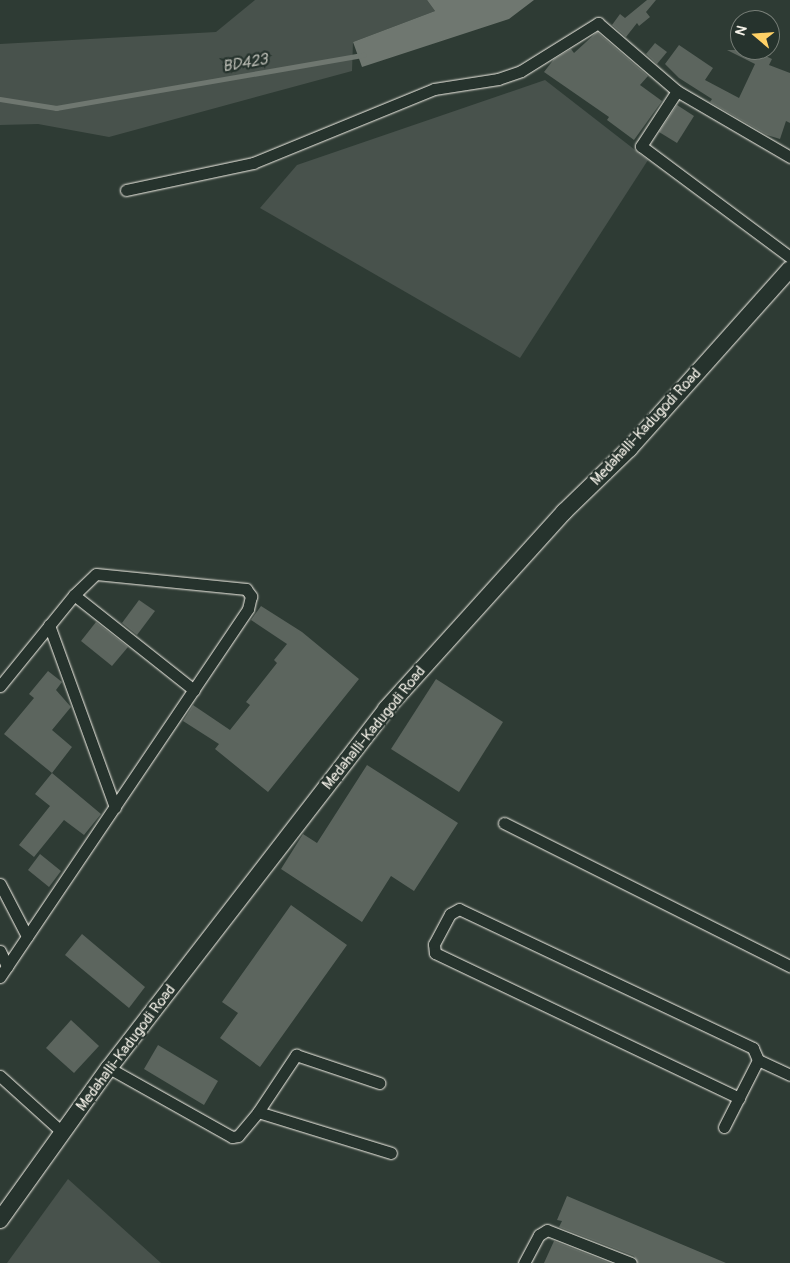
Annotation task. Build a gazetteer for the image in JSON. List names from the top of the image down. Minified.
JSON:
{"streets":{"street":["Medahalli-Kadugodi Road"]},"water":["BD423"],"north":"left"}
